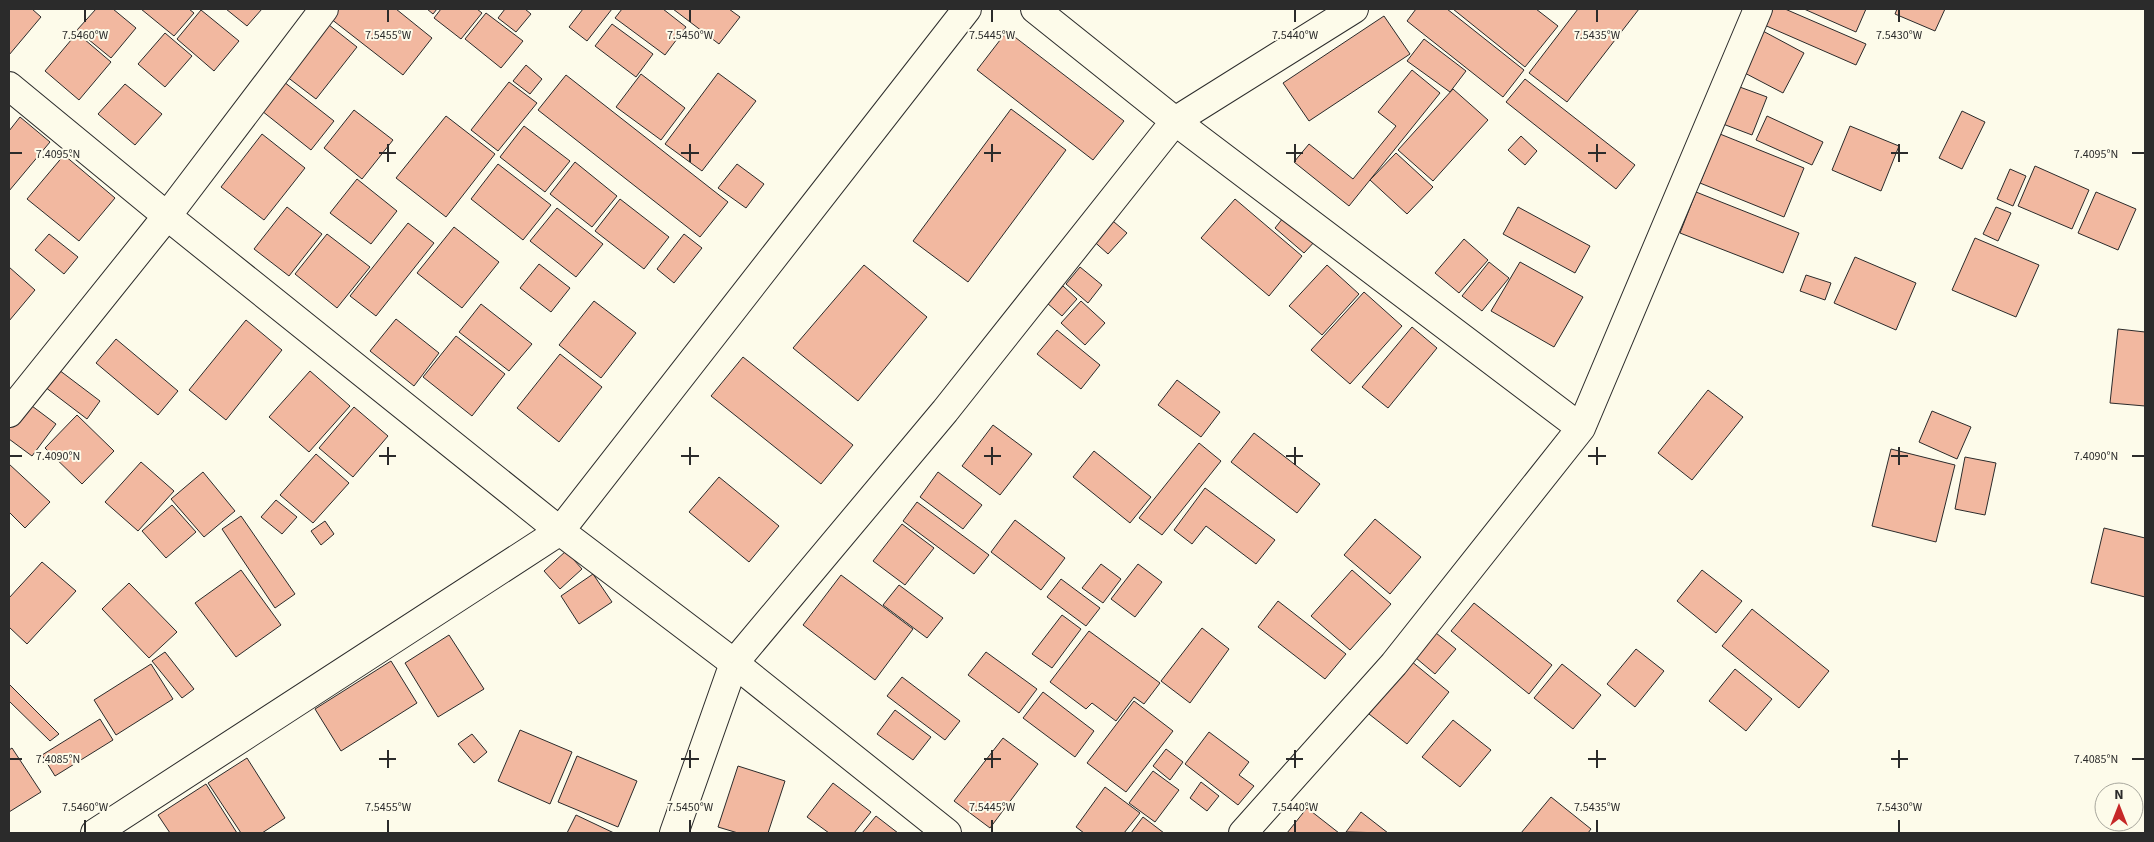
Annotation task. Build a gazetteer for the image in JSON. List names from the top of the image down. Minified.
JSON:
{"north":"top","coordinates":["7.5460°W","7.5455°W","7.5450°W","7.5445°W","7.5440°W","7.5435°W","7.5430°W","7.4095°N","7.4090°N","7.4085°N"]}
